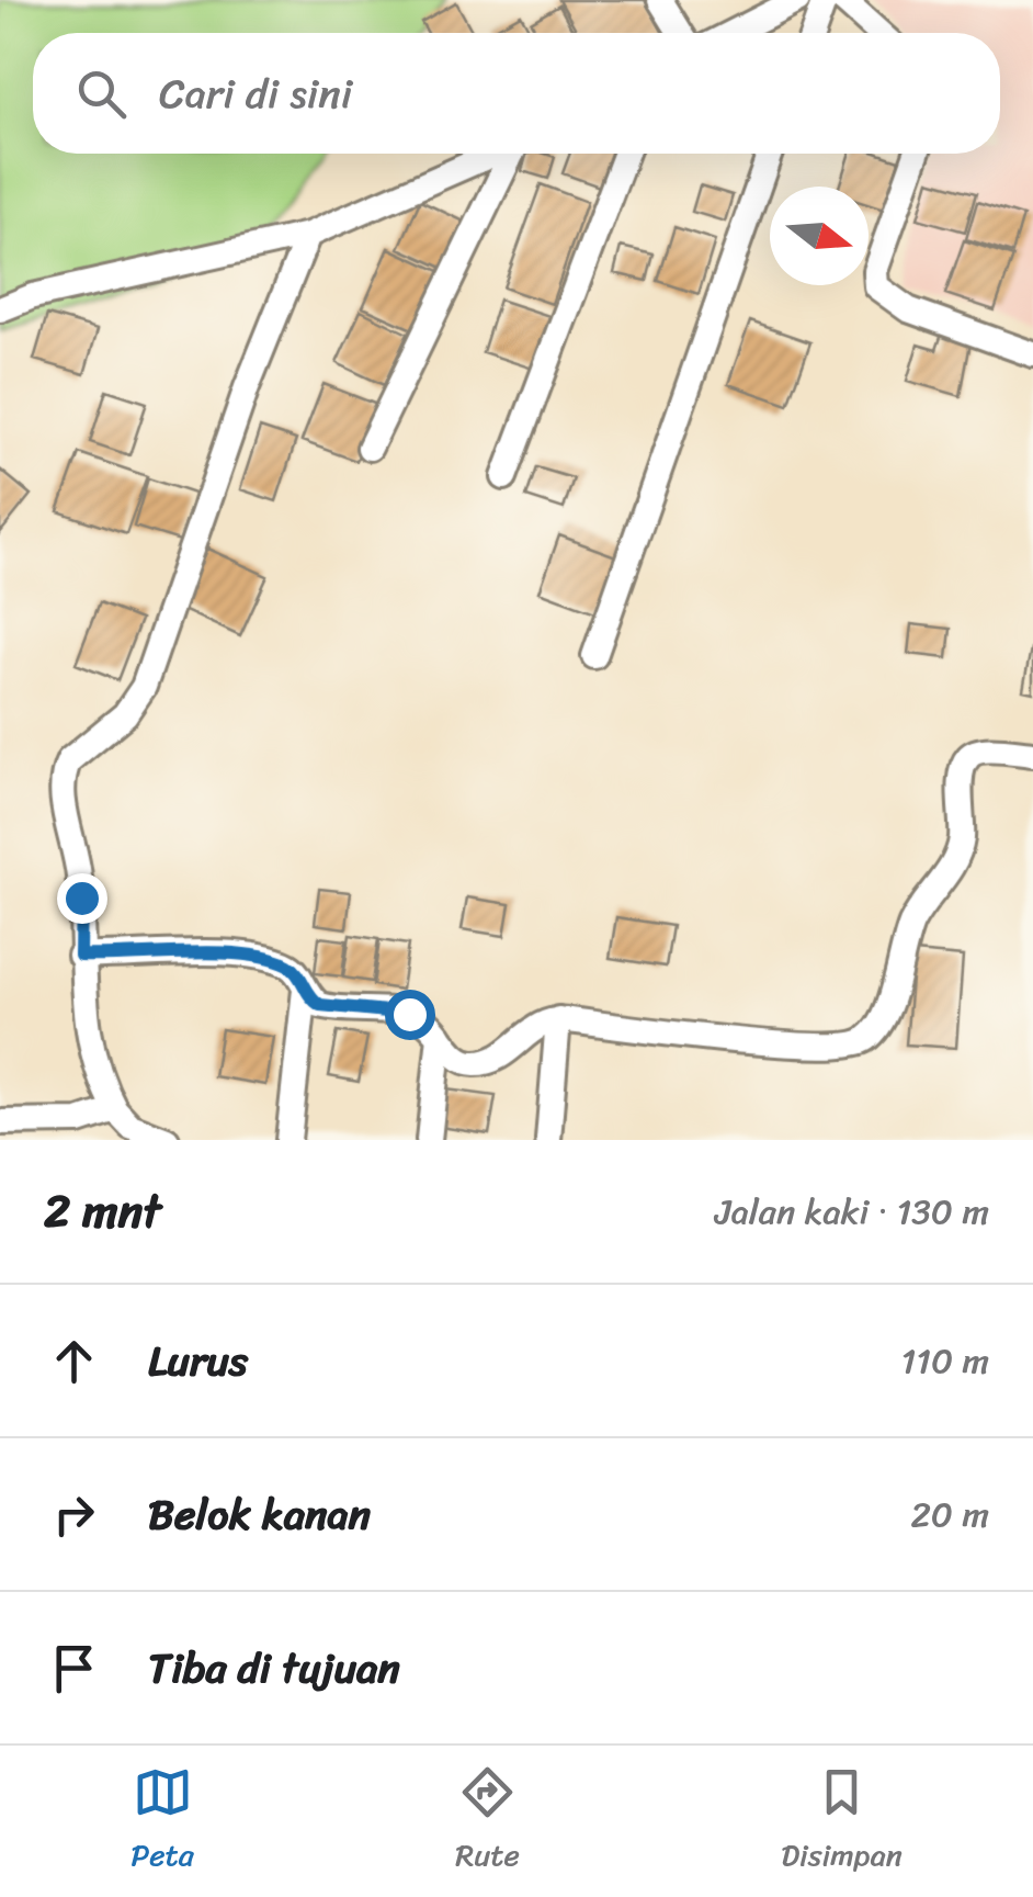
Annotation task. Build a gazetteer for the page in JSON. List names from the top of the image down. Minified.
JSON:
{"north":"right","page":{"search":"Cari di sini","heading":["2 mnt","Jalan kaki · 130 m"],"list":[["Lurus","110 m"],["Belok kanan","20 m"],"Tiba di tujuan"],"nav":["Peta","Rute","Disimpan"]}}
